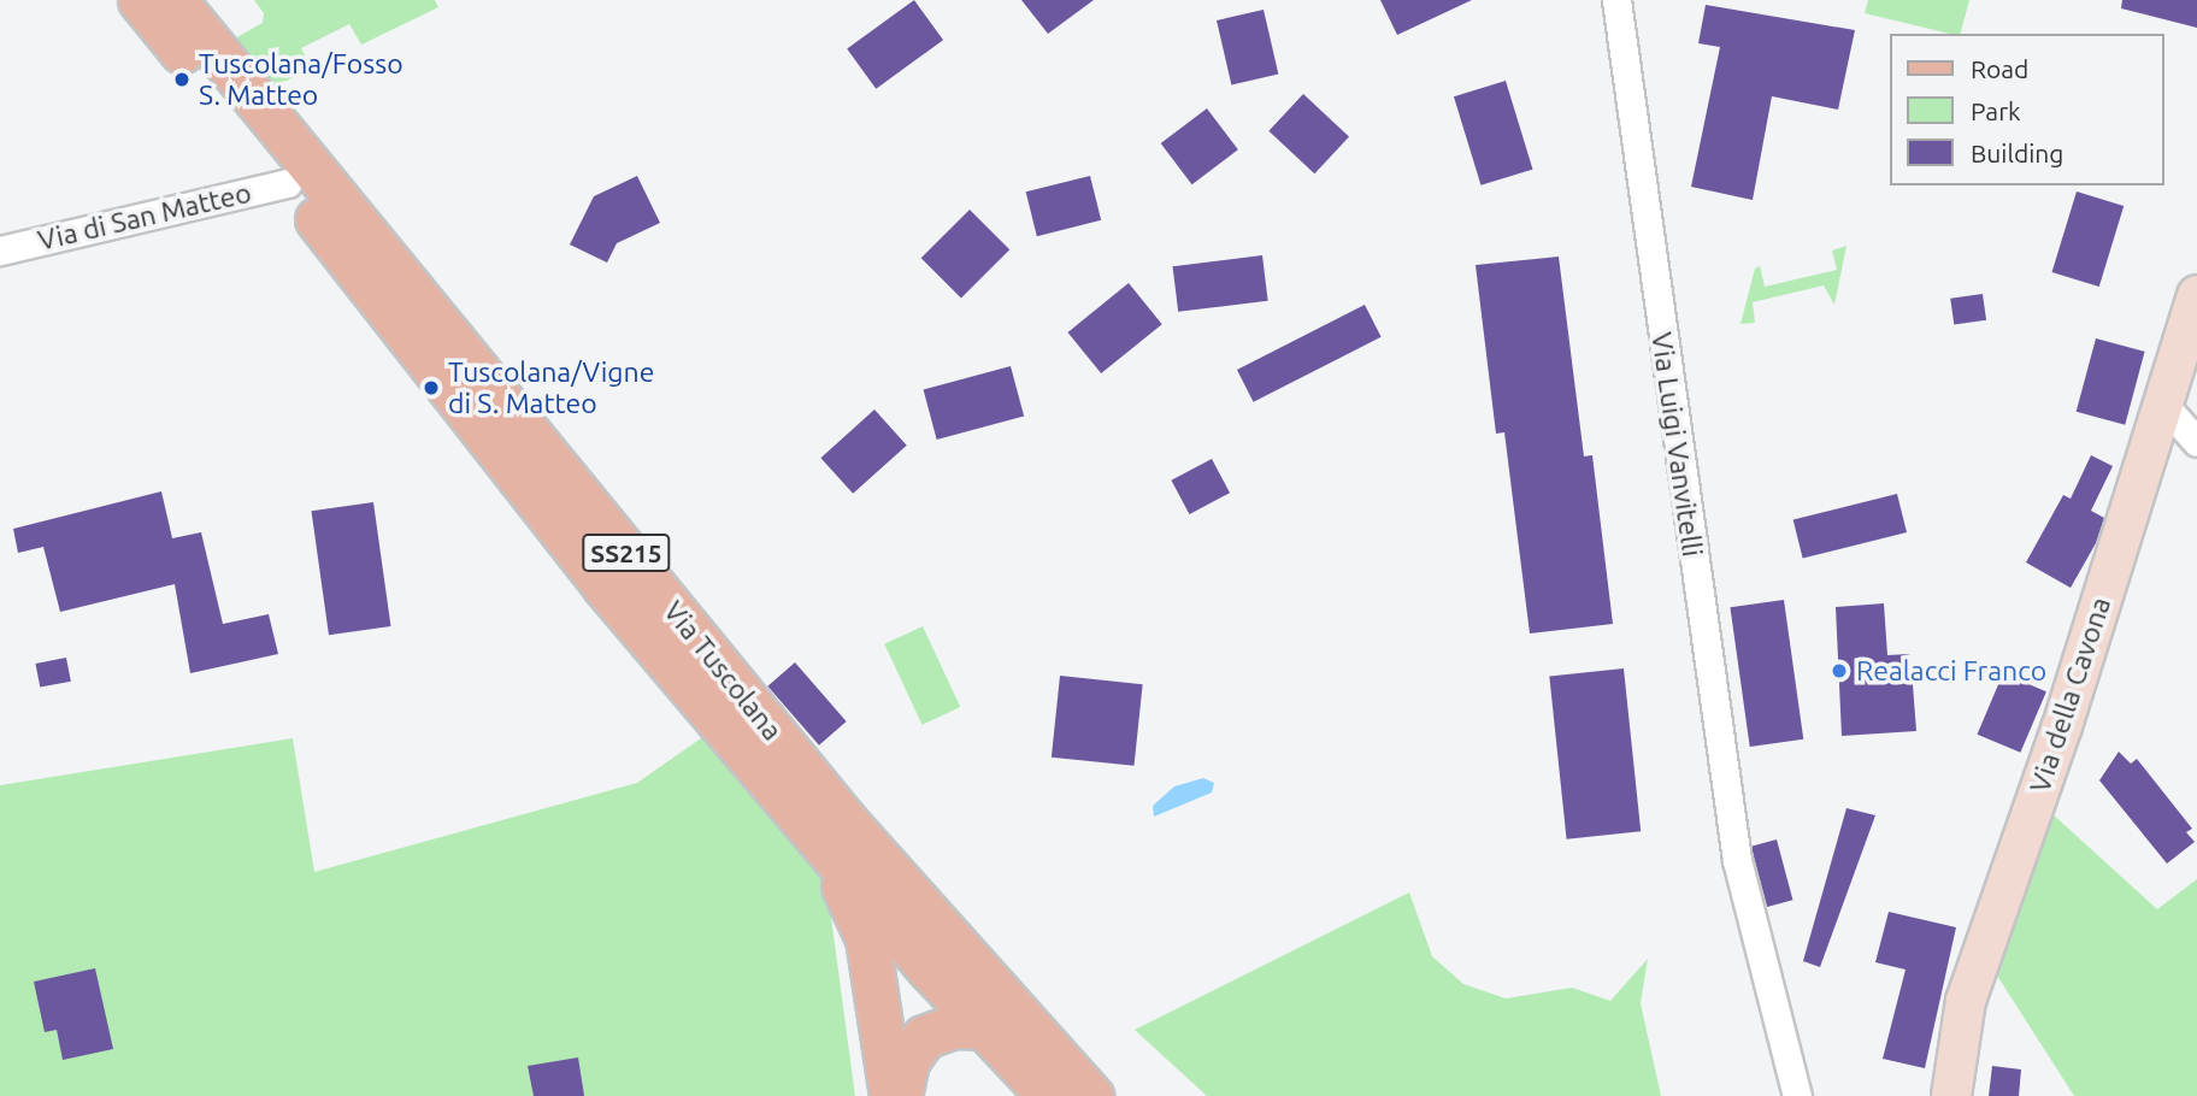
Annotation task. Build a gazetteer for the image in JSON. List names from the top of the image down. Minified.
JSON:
{"streets":{"main road":["SS215","Via Tuscolana","Via della Cavona"],"street":["Via di San Matteo","Via Luigi Vanvitelli"]},"crossings":[["Via di San Matteo","Via Tuscolana"]],"places":["Tuscolana/Fosso S. Matteo","Tuscolana/Vigne di S. Matteo","Realacci Franco"],"legend":["Road","Park","Building"]}
